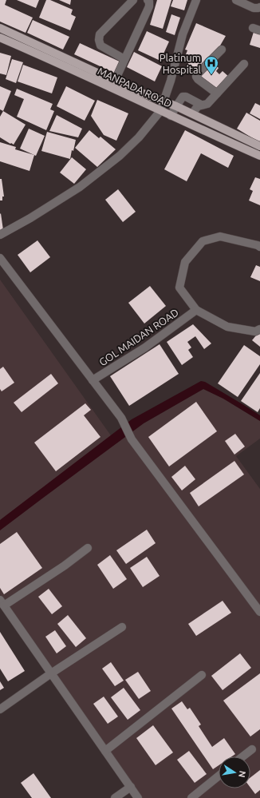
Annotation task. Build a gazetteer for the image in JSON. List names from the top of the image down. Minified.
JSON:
{"streets":{"main road":["MANPADA ROAD"],"street":["GOL MAIDAN ROAD"]},"places":{"hospital":["Platinum Hospital"]},"north":"right"}
